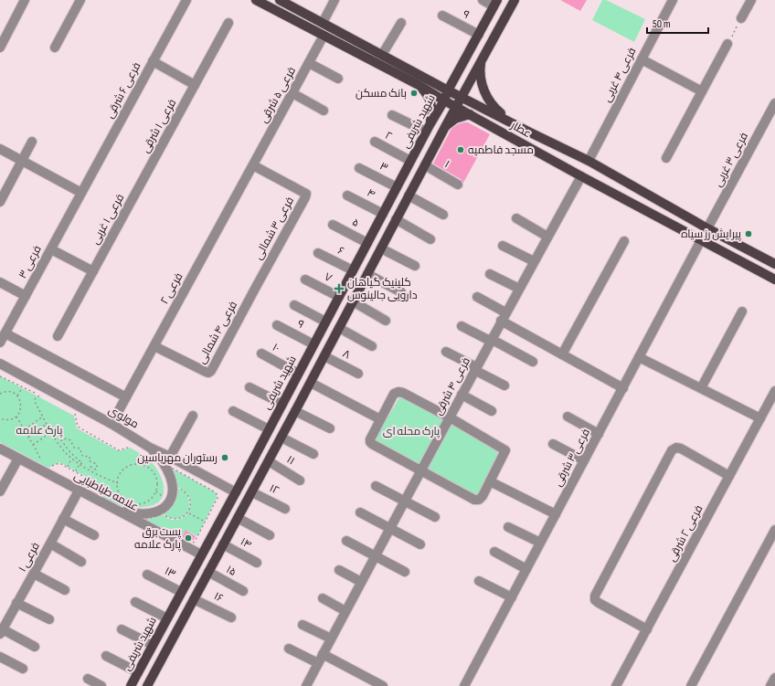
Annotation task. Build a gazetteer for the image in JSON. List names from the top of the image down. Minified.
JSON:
{"streets":{"main road":["شهید شریفی","عطار"],"street":["۹","فرعی ۴ غربی","فرعی ۶ شرقی","فرعی ۵ شرقی","فرعی ۱ شرقی","۲","فرعی ۳ غربی","۱","۳","۴","فرعی ۱ غربی","۵","فرعی ۳ شمالی","۶","فرعی ۳","۷","فرعی ۲","فرعی ۴ شمالی","۱۰","۸","فرعی ۴ شرقی","مولوی","فرعی ۳ شرقی","۱۱","۱۲","علامه طباطبایی","فرعی ۲ شرقی","۱۴","فرعی ۱","۱۵","۱۳","۱۶"]},"crossings":[["۹","شهید شریفی"],["فرعی ۴ غربی","عطار"],["فرعی ۶ شرقی","فرعی ۳"],["فرعی ۵ شرقی","عطار"],["فرعی ۵ شرقی","فرعی ۳ شمالی"],["فرعی ۵ شرقی","فرعی ۲"],["شهید شریفی","عطار"],["شهید شریفی","۲"],["شهید شریفی","۳"],["شهید شریفی","۴"],["شهید شریفی","۵"],["شهید شریفی","۶"],["شهید شریفی","۷"],["شهید شریفی","۱۰"],["شهید شریفی","مولوی"],["شهید شریفی","علامه طباطبایی"],["شهید شریفی","۱۳"],["فرعی ۱ شرقی","فرعی ۱ غربی"],["عطار","فرعی ۳ غربی"],["عطار","فرعی ۴ شرقی"],["عطار","فرعی ۳ شرقی"],["فرعی ۳ شمالی","فرعی ۲"],["فرعی ۳ شمالی","فرعی ۴ شمالی"],["فرعی ۲","فرعی ۴ شمالی"],["فرعی ۲","مولوی"],["علامه طباطبایی","فرعی ۱"]],"parks":["پارک علامه","پارک محله ای"],"places":{"other":["بانک مسکن","مسجد فاطمیه","پیرایش رز سیاه","رستوران مهریاسین","پست برق پارک علامه"],"health":["کلینیک گیاهان دارویی جالینوس"]},"scale_bar":"50 m"}
